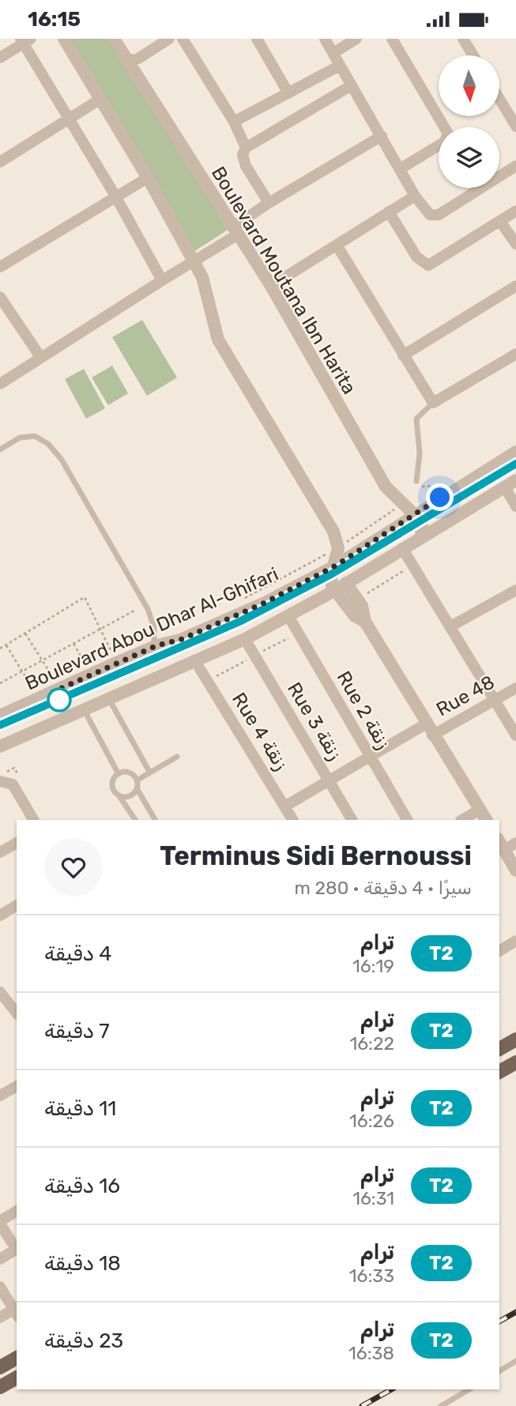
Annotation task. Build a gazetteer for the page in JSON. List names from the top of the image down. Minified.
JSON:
{"streets":{"street":["Boulevard Moutana Ibn Harita","Boulevard Abou Dhar Al-Ghifari","Rue 48","Rue 2 زنقة","Rue 3 زنقة","Rue 4 زنقة"]},"crossings":[["Boulevard Moutana Ibn Harita","Boulevard Abou Dhar Al-Ghifari"],["Rue 48","Rue 2 زنقة"],["Rue 48","Rue 3 زنقة"],["Rue 48","Rue 4 زنقة"]],"lines":["tram line T2"],"north":"bottom","page":{"status":"16:15","heading":["Terminus Sidi Bernoussi","سيرًا · 4 دقيقة · 280 m"],"list":[{"mark":"T2","name":"ترام","note":"16:19","value":"4 دقيقة"},{"mark":"T2","name":"ترام","note":"16:22","value":"7 دقيقة"},{"mark":"T2","name":"ترام","note":"16:26","value":"11 دقيقة"},{"mark":"T2","name":"ترام","note":"16:31","value":"16 دقيقة"},{"mark":"T2","name":"ترام","note":"16:33","value":"18 دقيقة"},{"mark":"T2","name":"ترام","note":"16:38","value":"23 دقيقة"}]}}
